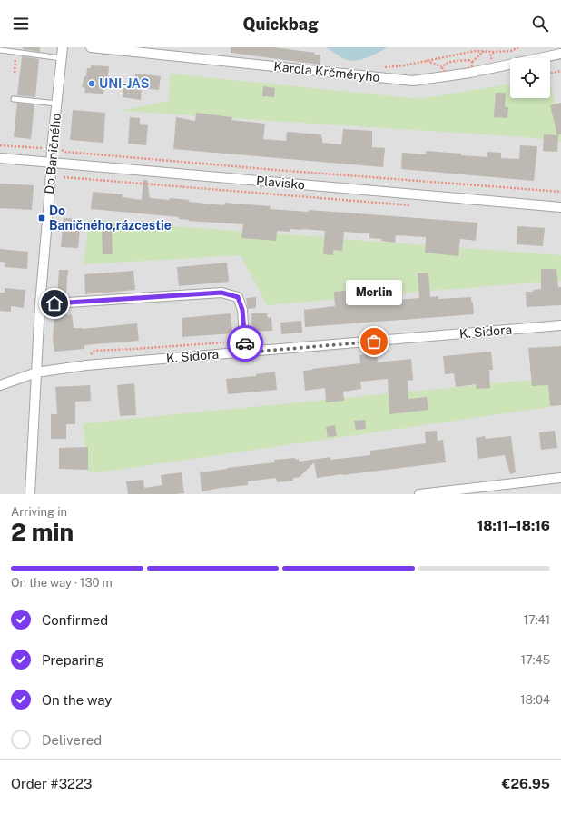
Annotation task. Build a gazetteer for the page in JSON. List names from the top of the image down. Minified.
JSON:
{"streets":{"street":["Karola Krčméryho","Do Baničného","Plavisko","K. Sidora"]},"crossings":[["Do Baničného","Plavisko"],["Do Baničného","K. Sidora"]],"places":{"other":["UNI-JAS","Merlin"],"transit":["Do Baničného,rázcestie"]},"page":{"header":"Quickbag","bubble":"Merlin","heading":["2 min","Arriving in","18:11–18:16"],"panel":["Order #3223","€26.95"],"bar":"On the way · 130 m","list":[["Confirmed","17:41"],["Preparing","17:45"],["On the way","18:04"],"Delivered"]}}
